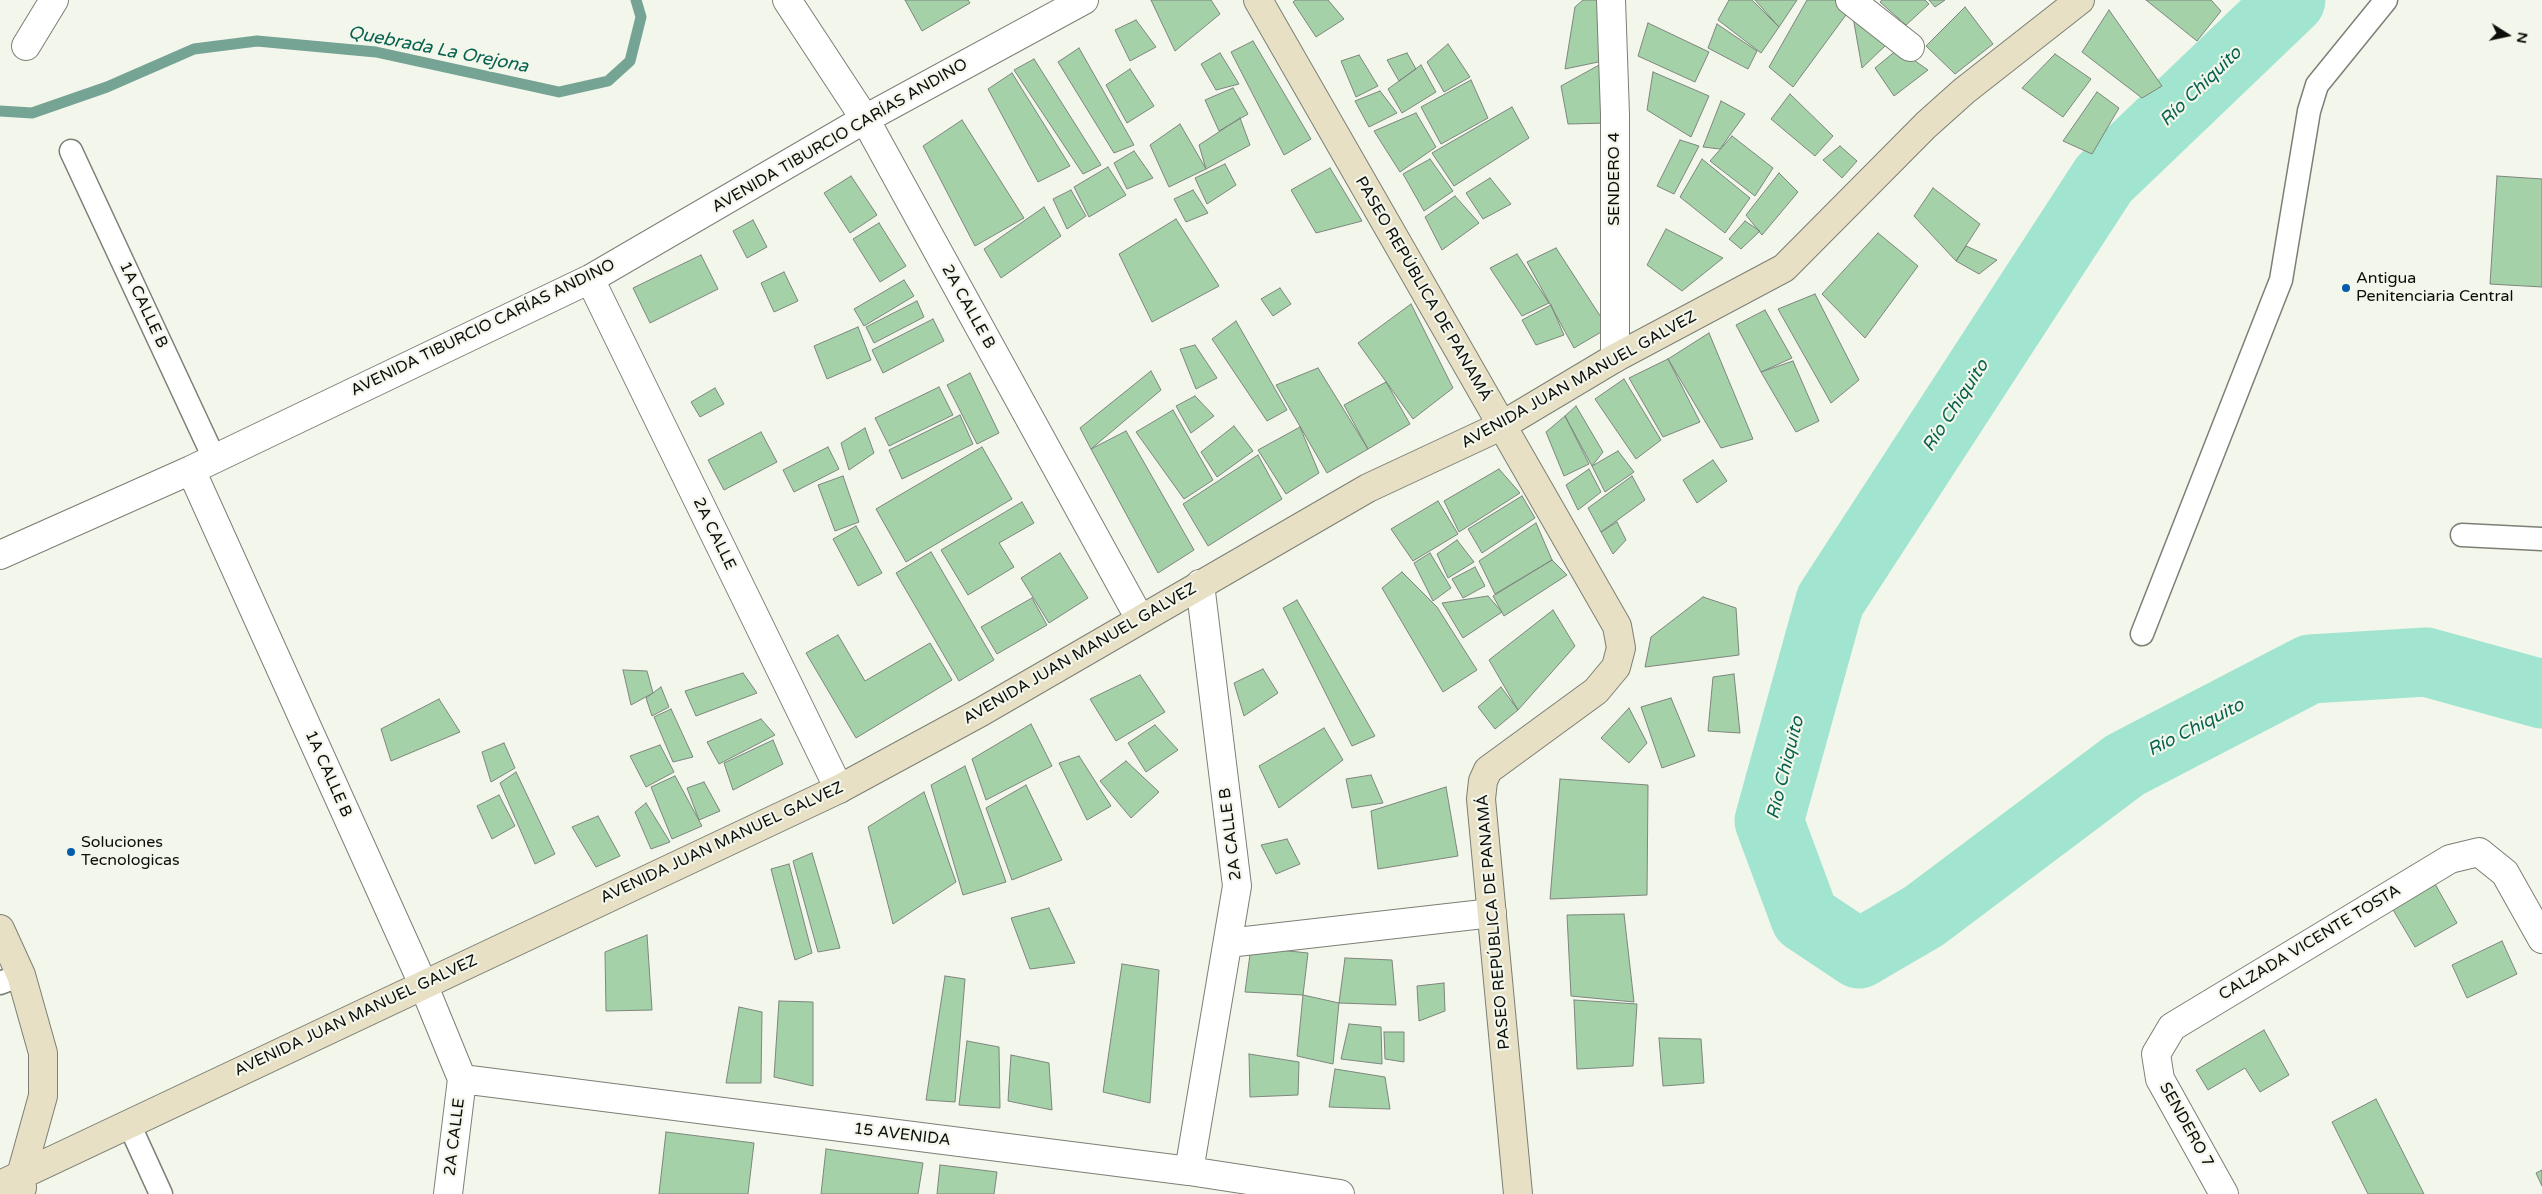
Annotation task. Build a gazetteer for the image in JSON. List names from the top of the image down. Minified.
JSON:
{"streets":{"street":["AVENIDA TIBURCIO CARÍAS ANDINO","SENDERO 4","PASEO REPÚBLICA DE PANAMÁ","1A CALLE B","2A CALLE B","AVENIDA JUAN MANUEL GALVEZ","2A CALLE","CALZADA VICENTE TOSTA","SENDERO 7","15 AVENIDA"]},"crossings":[["AVENIDA TIBURCIO CARÍAS ANDINO","1A CALLE B"],["AVENIDA TIBURCIO CARÍAS ANDINO","2A CALLE B"],["AVENIDA TIBURCIO CARÍAS ANDINO","2A CALLE"],["SENDERO 4","AVENIDA JUAN MANUEL GALVEZ"],["PASEO REPÚBLICA DE PANAMÁ","AVENIDA JUAN MANUEL GALVEZ"],["1A CALLE B","AVENIDA JUAN MANUEL GALVEZ"],["1A CALLE B","2A CALLE"],["1A CALLE B","15 AVENIDA"],["2A CALLE B","AVENIDA JUAN MANUEL GALVEZ"],["2A CALLE B","15 AVENIDA"],["AVENIDA JUAN MANUEL GALVEZ","2A CALLE"],["2A CALLE","15 AVENIDA"],["CALZADA VICENTE TOSTA","SENDERO 7"]],"water":["Quebrada La Orejona","Río Chiquito"],"places":["Antigua Penitenciaria Central","Soluciones Tecnologicas"],"north":"right"}
